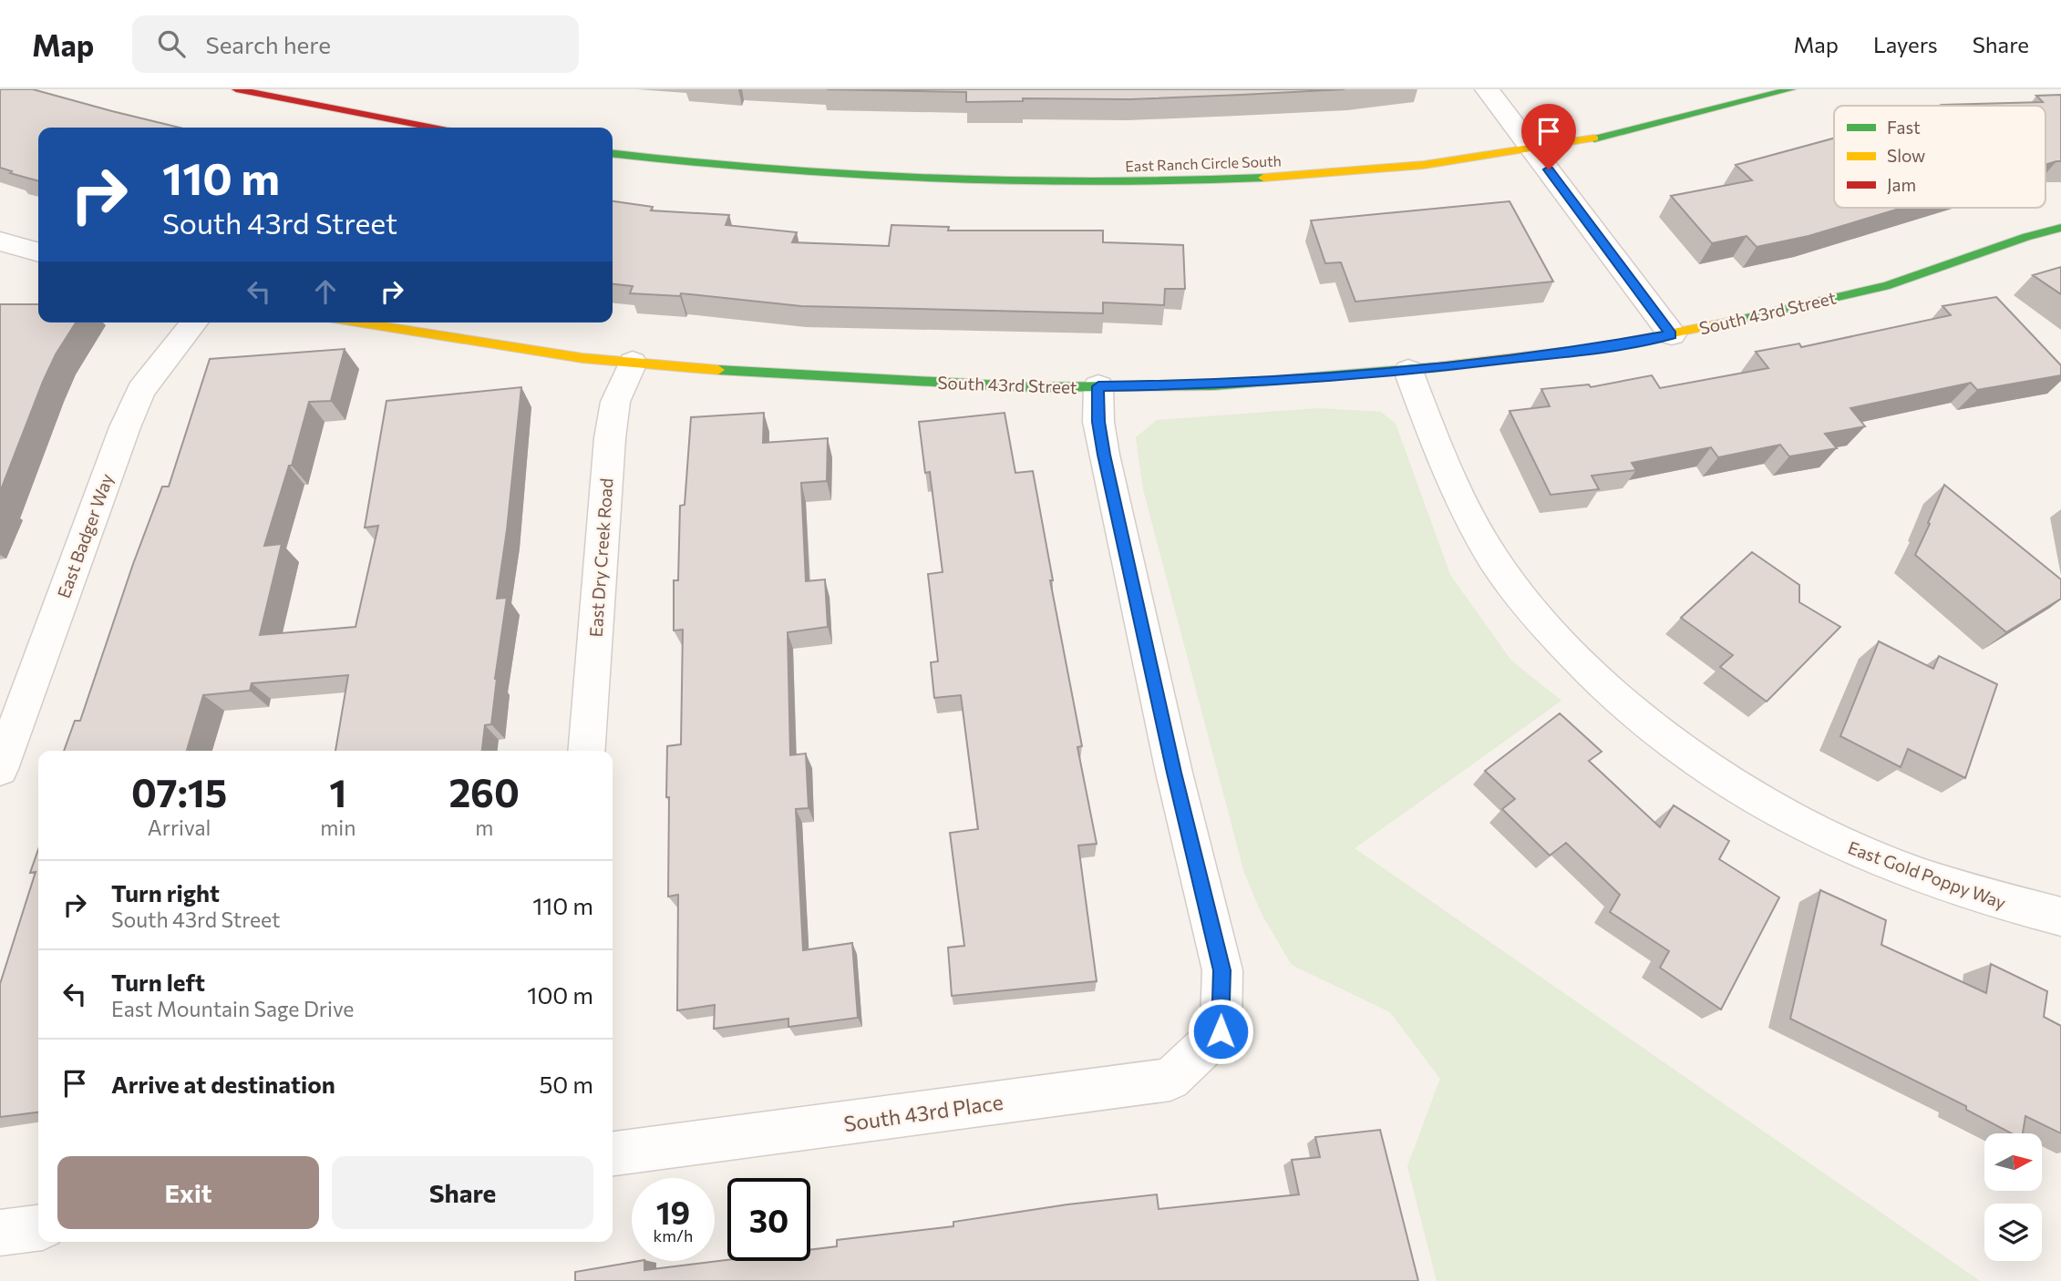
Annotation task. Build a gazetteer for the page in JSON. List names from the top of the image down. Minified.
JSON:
{"streets":{"street":["East Ranch Circle South","South 43rd Street","East Badger Way","East Dry Creek Road","East Gold Poppy Way","South 43rd Place"]},"crossings":[["South 43rd Street","East Dry Creek Road"],["South 43rd Street","East Gold Poppy Way"],["South 43rd Street","South 43rd Place"]],"legend":["Fast","Slow","Jam"],"north":"right","page":{"header":"Map","search":"Search here","nav":["Map","Layers","Share"],"turn":["110 m","South 43rd Street"],"eta":["07:15","Arrival","1","min","260","m"],"list":[{"name":"Turn right","note":"South 43rd Street","value":"110 m"},{"name":"Turn left","note":"East Mountain Sage Drive","value":"100 m"},{"name":"Arrive at destination","value":"50 m"}],"buttons":["Exit","Share"],"speed":"19 km/h","limit":"30"}}
